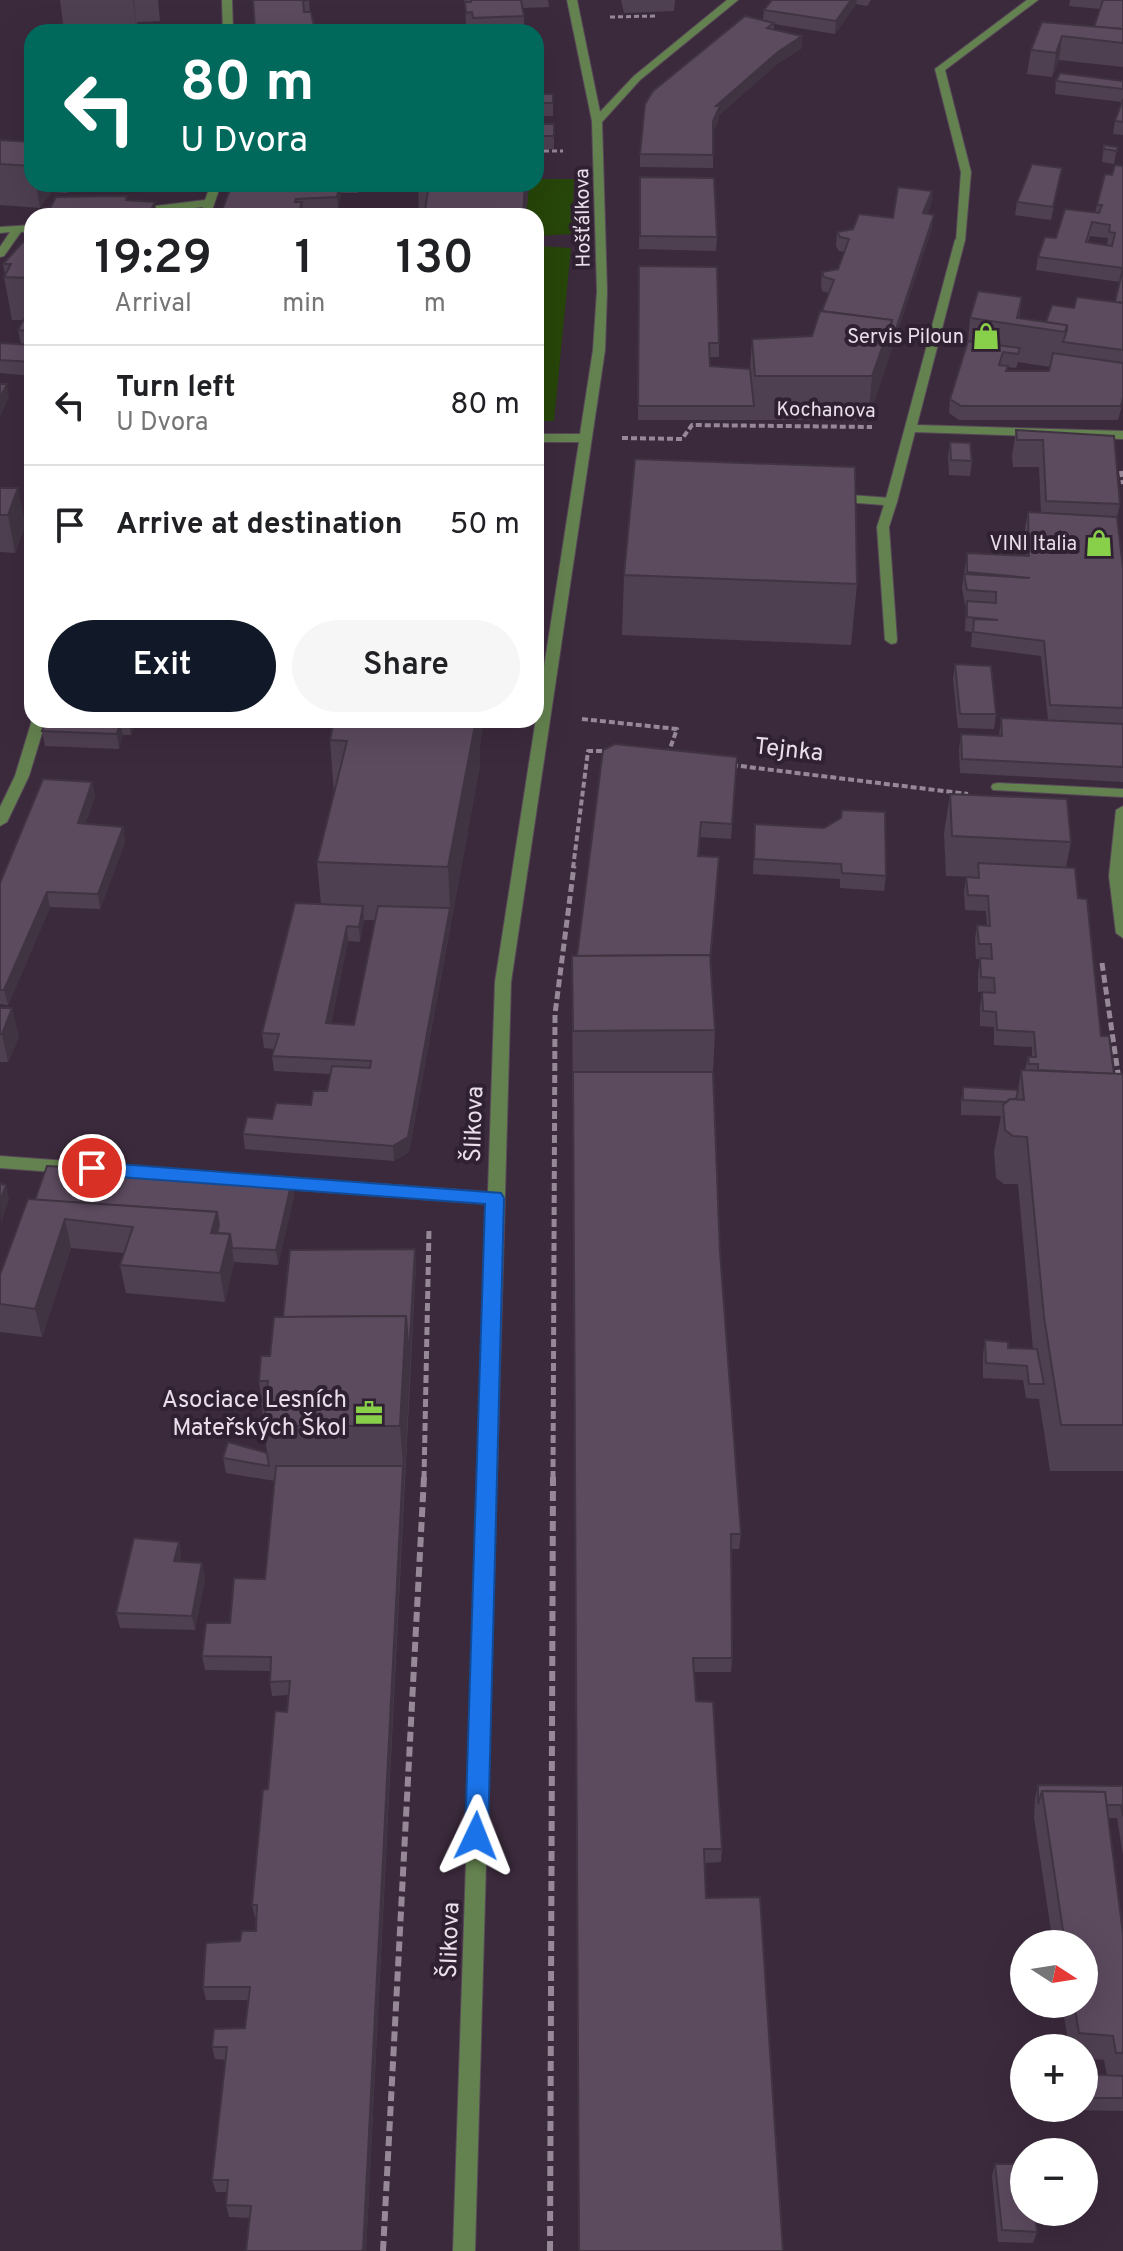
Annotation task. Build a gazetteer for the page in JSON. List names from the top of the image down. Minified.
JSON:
{"streets":{"street":["Hošťálkova","Šlikova"],"path":["Kochanova","Tejnka"]},"crossings":[["Hošťálkova","Kochanova"],["Hošťálkova","Šlikova"],["Kochanova","Šlikova"]],"places":{"shop":["Servis Piloun","VINI Italia"],"office":["Asociace Lesních Mateřských Škol"]},"north":"right","page":{"turn":["80 m","U Dvora"],"eta":["19:29","Arrival","1","min","130","m"],"list":[{"name":"Turn left","note":"U Dvora","value":"80 m"},{"name":"Arrive at destination","value":"50 m"}],"buttons":["Exit","Share"],"map_buttons":["+","−"]}}
